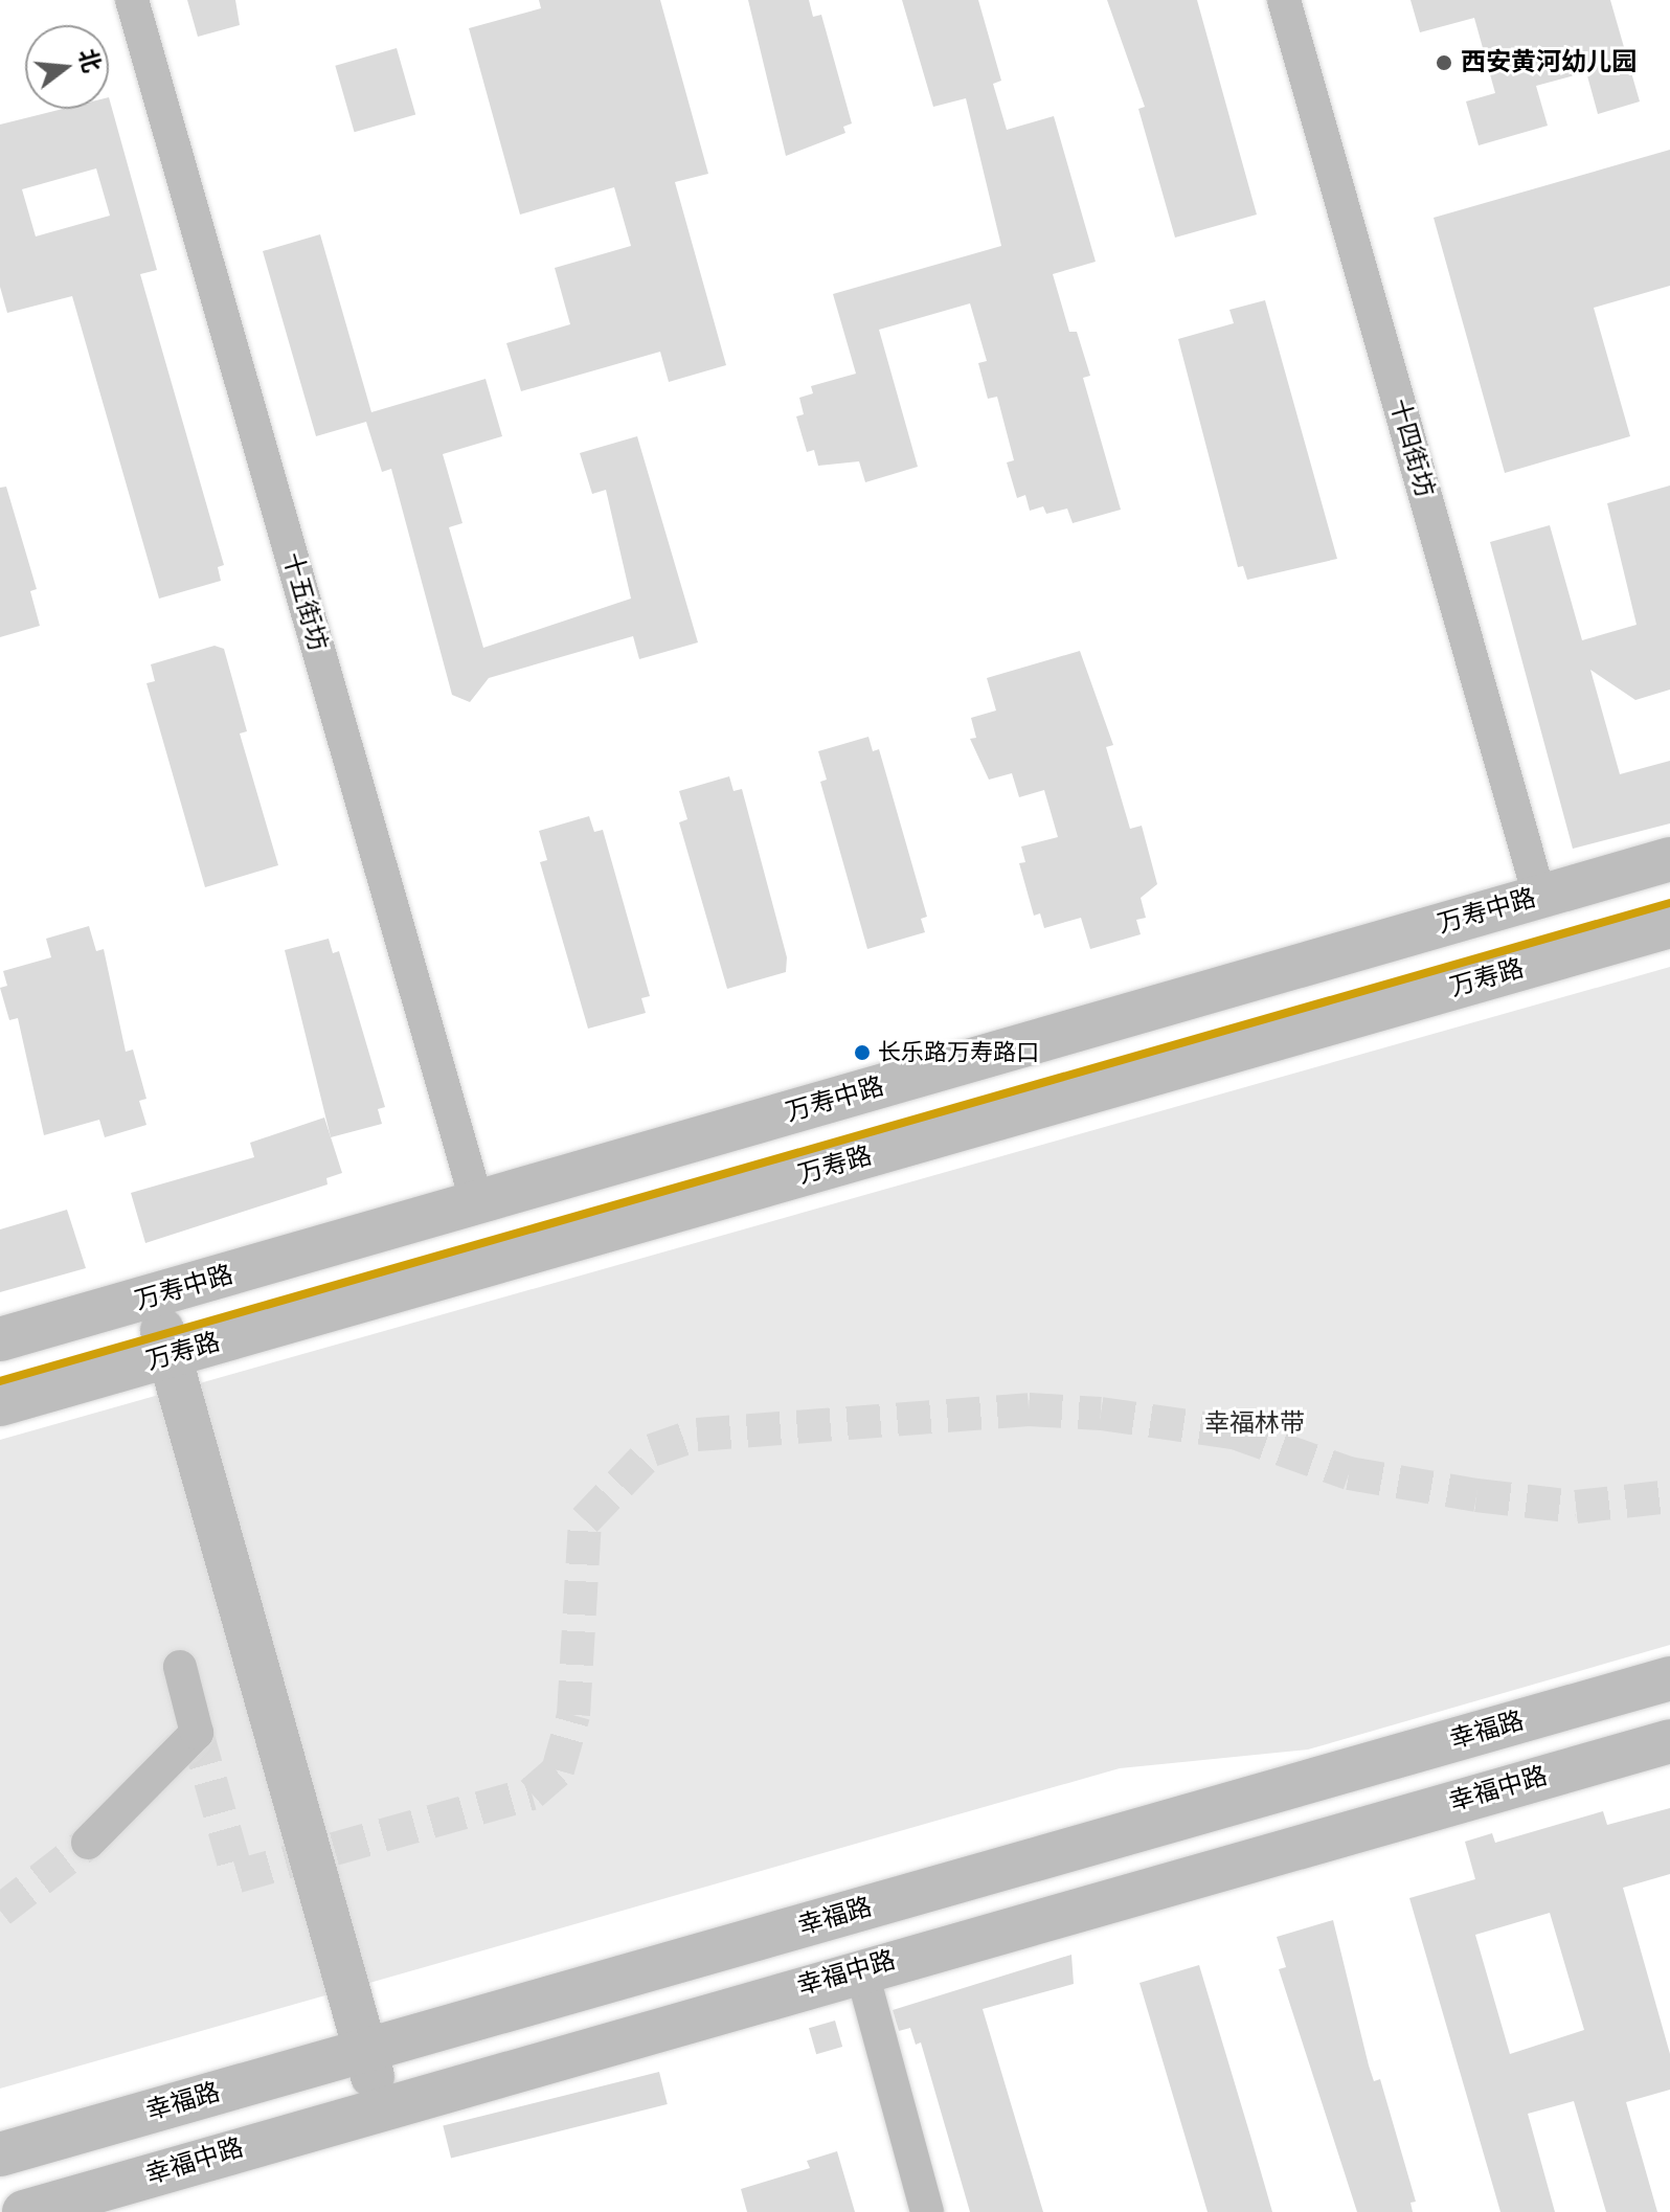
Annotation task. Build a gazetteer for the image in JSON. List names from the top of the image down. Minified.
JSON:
{"streets":{"main road":["万寿中路","万寿路","幸福路","幸福中路"],"street":["十四街坊","十五街坊"]},"crossings":[["十四街坊","万寿中路"],["十五街坊","万寿中路"]],"parks":["幸福林带"],"places":["西安黄河幼儿园","长乐路万寿路口"],"north":"right"}
